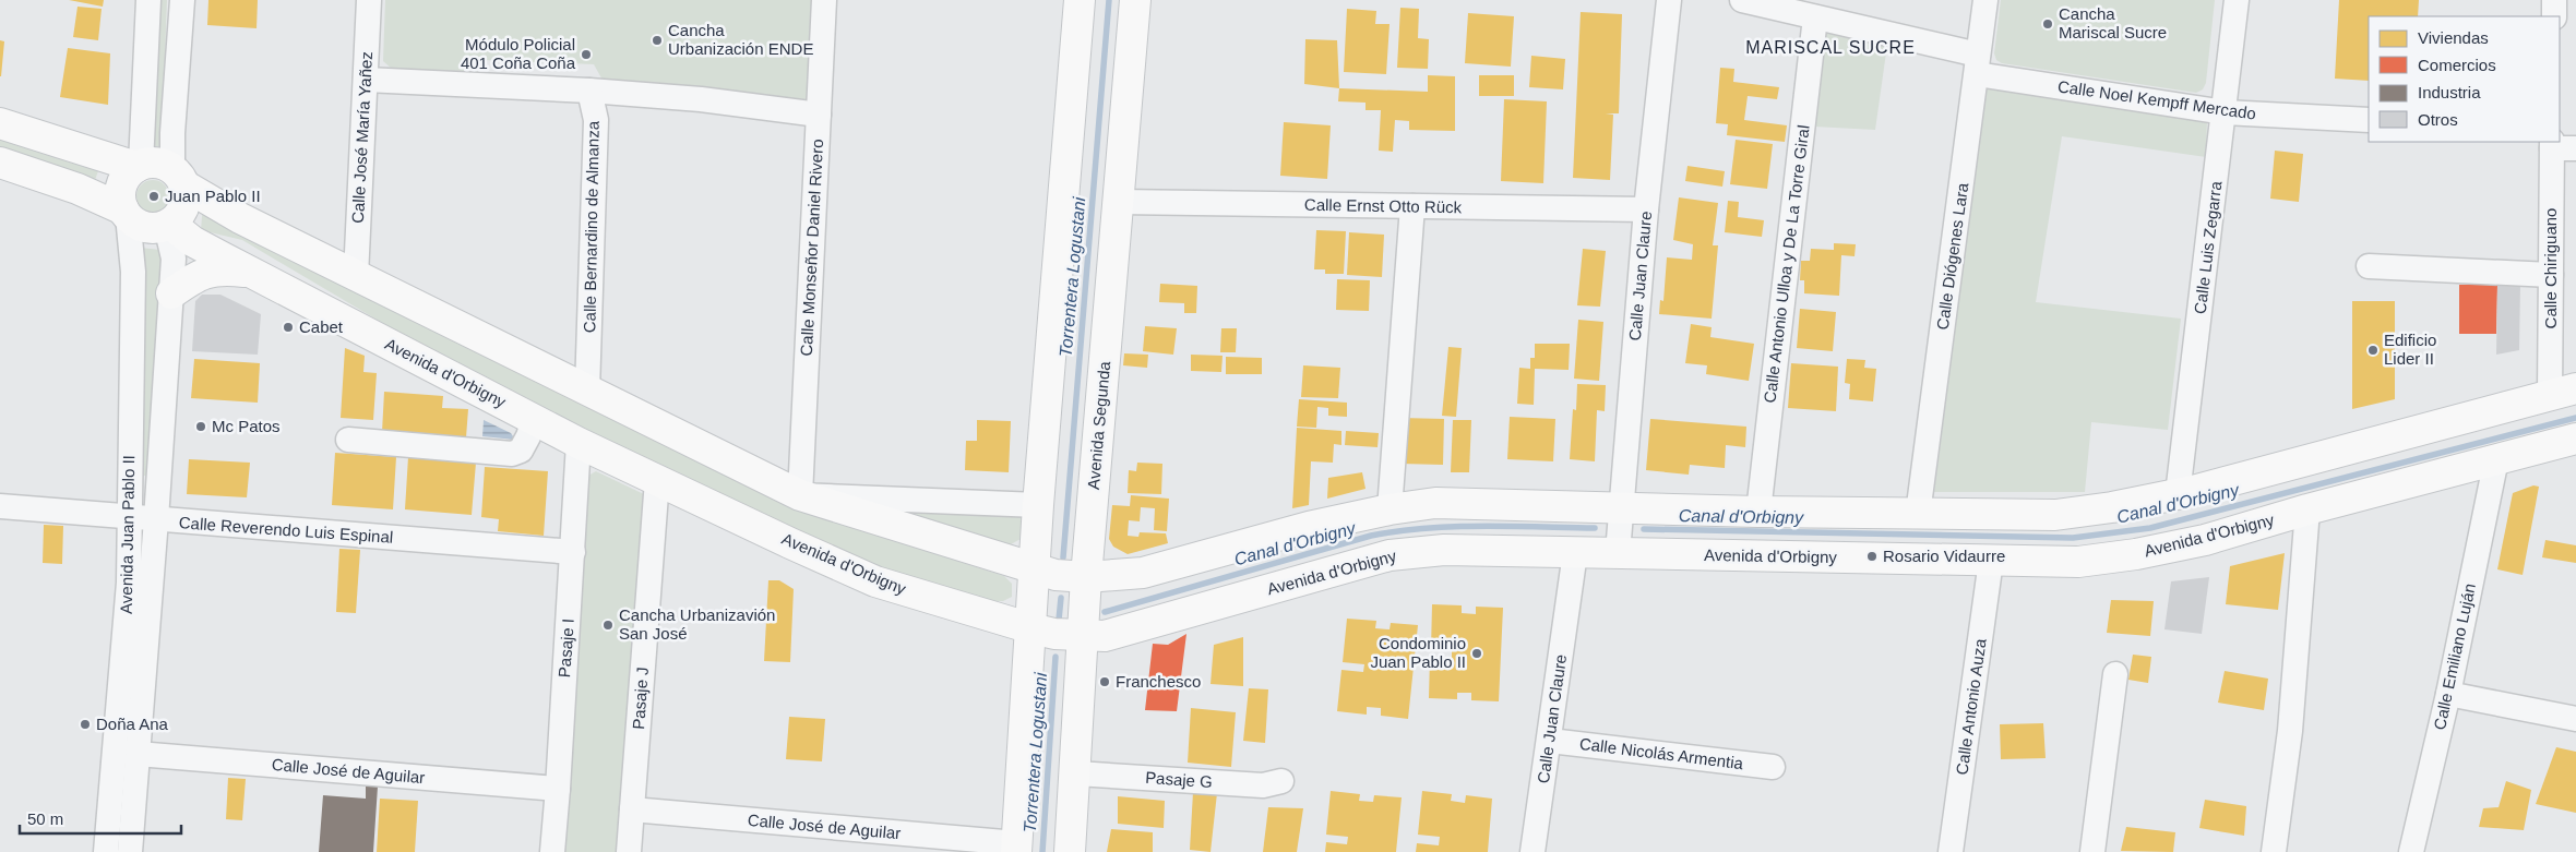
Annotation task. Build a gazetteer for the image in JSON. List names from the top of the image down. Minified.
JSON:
{"streets":{"main road":["Avenida d'Orbigny","Avenida Segunda"],"street":["Calle Noel Kempff Mercado","Calle José María Yañez","Calle Ernst Otto Rück","Calle Bernardino de Almanza","Calle Monseñor Daniel Rivero","Calle Luis Zegarra","Calle Diógenes Lara","Calle Antonio Ulloa y De La Torre Giral","Calle Chiriguano","Calle Juan Claure","Calle Reverendo Luis Espinal","Avenida Juan Pablo II","Pasaje I","Calle Emiliano Luján","Pasaje J","Calle Antonio Auza","Calle Nicolás Armentia","Calle José de Aguilar","Pasaje G"]},"crossings":[["Calle Noel Kempff Mercado","Calle Luis Zegarra"],["Calle Noel Kempff Mercado","Calle Diógenes Lara"],["Calle Noel Kempff Mercado","Calle Antonio Ulloa y De La Torre Giral"],["Calle Ernst Otto Rück","Calle Juan Claure"],["Calle Ernst Otto Rück","Avenida Segunda"],["Calle Juan Claure","Avenida d'Orbigny"],["Calle Juan Claure","Calle Nicolás Armentia"],["Avenida d'Orbigny","Avenida Segunda"],["Avenida d'Orbigny","Avenida Juan Pablo II"],["Avenida d'Orbigny","Pasaje I"],["Avenida d'Orbigny","Calle Emiliano Luján"],["Avenida d'Orbigny","Pasaje J"],["Avenida d'Orbigny","Calle Antonio Auza"],["Avenida Segunda","Pasaje G"],["Calle Reverendo Luis Espinal","Avenida Juan Pablo II"],["Calle Reverendo Luis Espinal","Pasaje I"],["Avenida Juan Pablo II","Calle José de Aguilar"],["Pasaje I","Calle José de Aguilar"],["Pasaje J","Calle José de Aguilar"]],"districts":["MARISCAL SUCRE"],"water":["Torrentera Logustani","Canal d'Orbigny"],"places":["Cancha Mariscal Sucre","Cancha Urbanización ENDE","Módulo Policial 401 Coña Coña","Juan Pablo II","Cabet","Edificio Lider II","Mc Patos","Rosario Vidaurre","Cancha Urbanizavión San José","Condominio Juan Pablo II","Franchesco","Doña Ana"],"legend":["Viviendas","Comercios","Industria","Otros"],"scale_bar":"50 m"}
